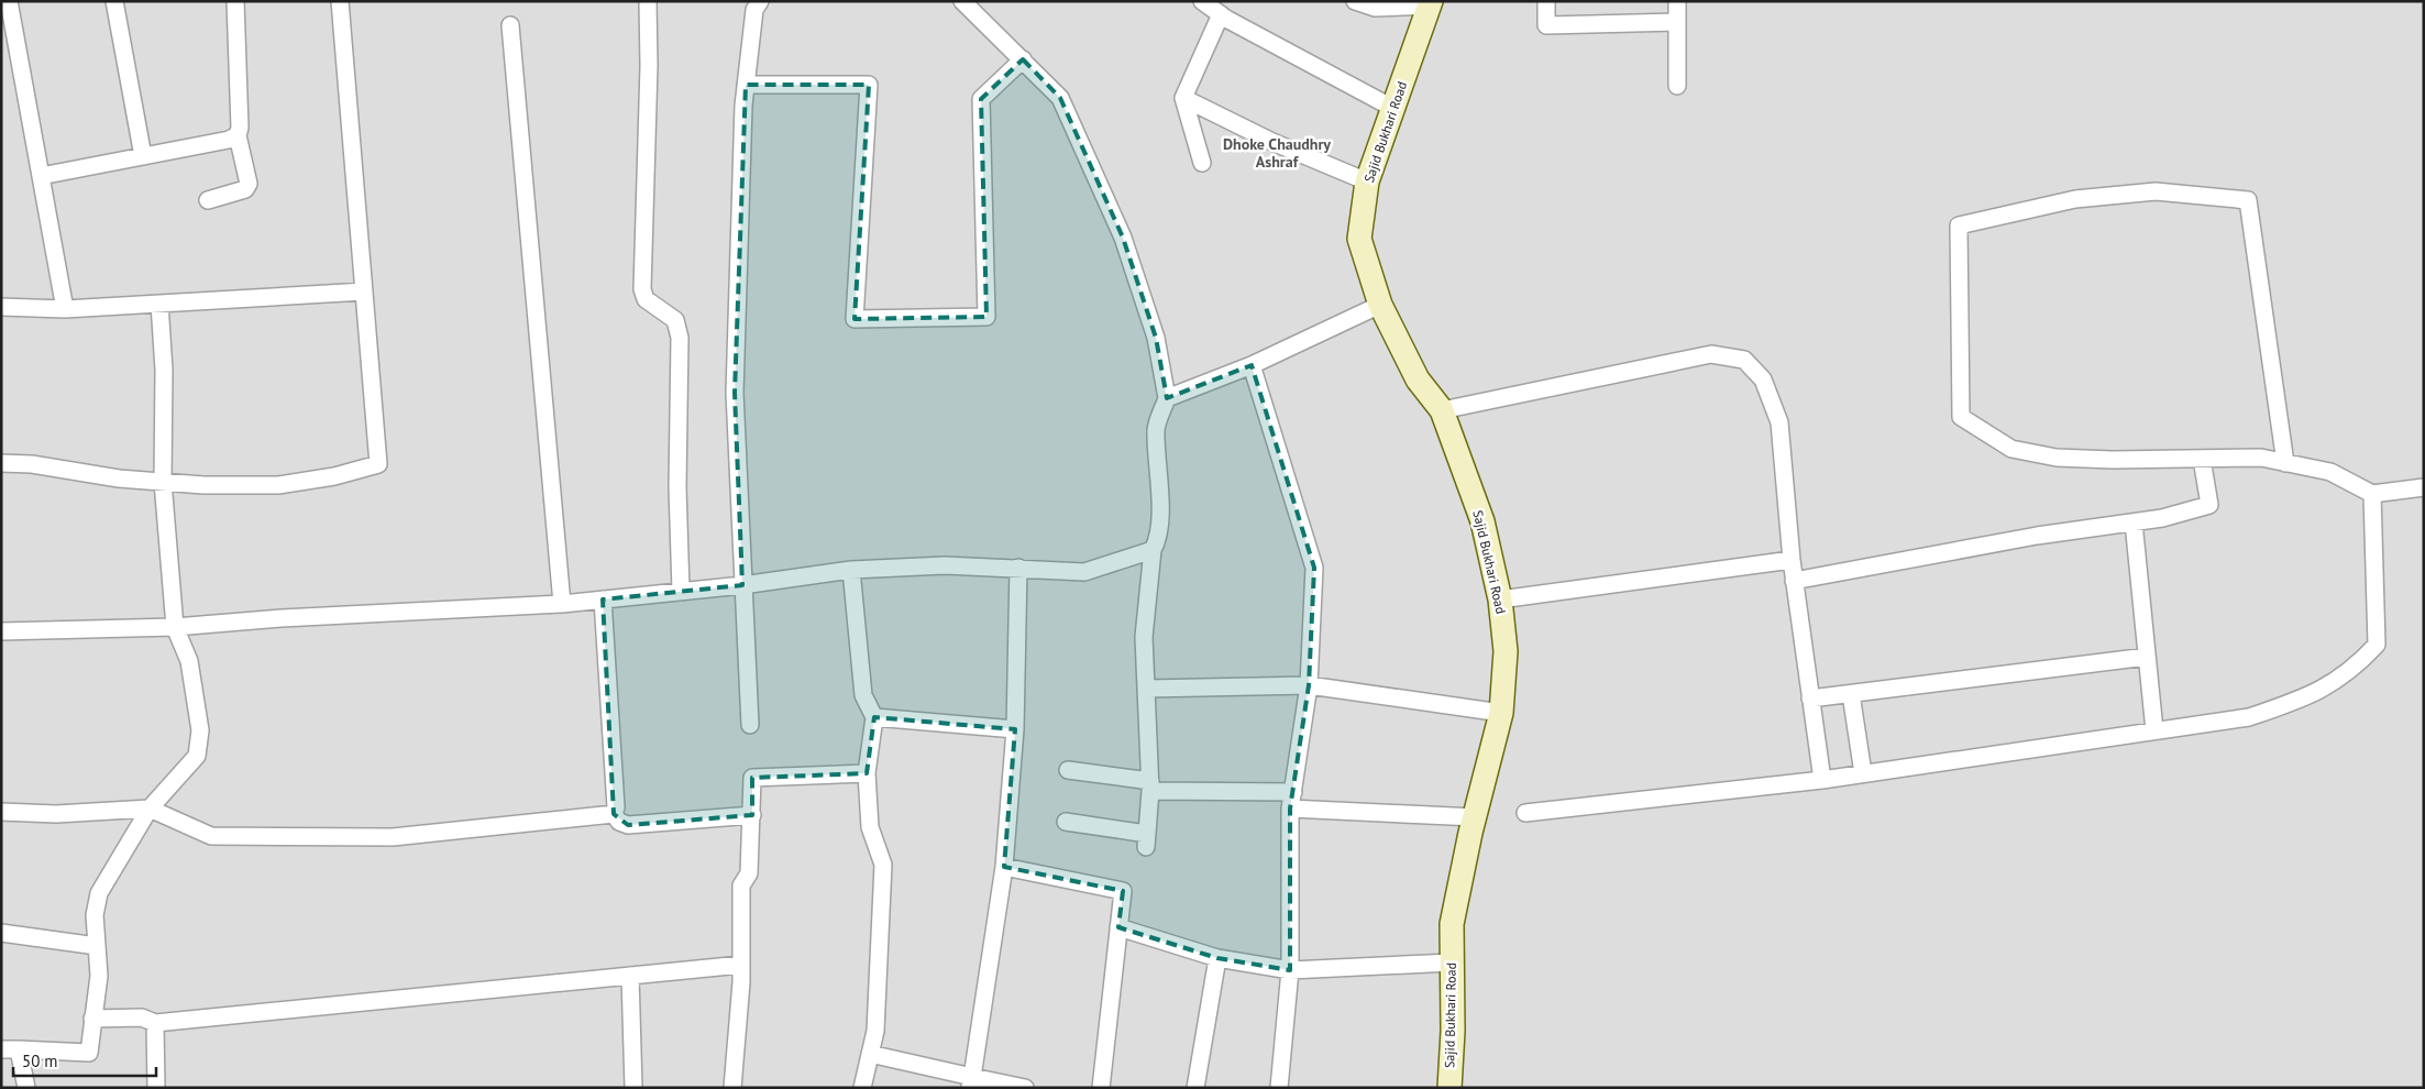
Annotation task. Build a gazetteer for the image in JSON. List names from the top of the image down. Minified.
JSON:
{"streets":{"street":["Sajid Bukhari Road"]},"districts":["Dhoke Chaudhry Ashraf"],"scale_bar":"50 m"}
